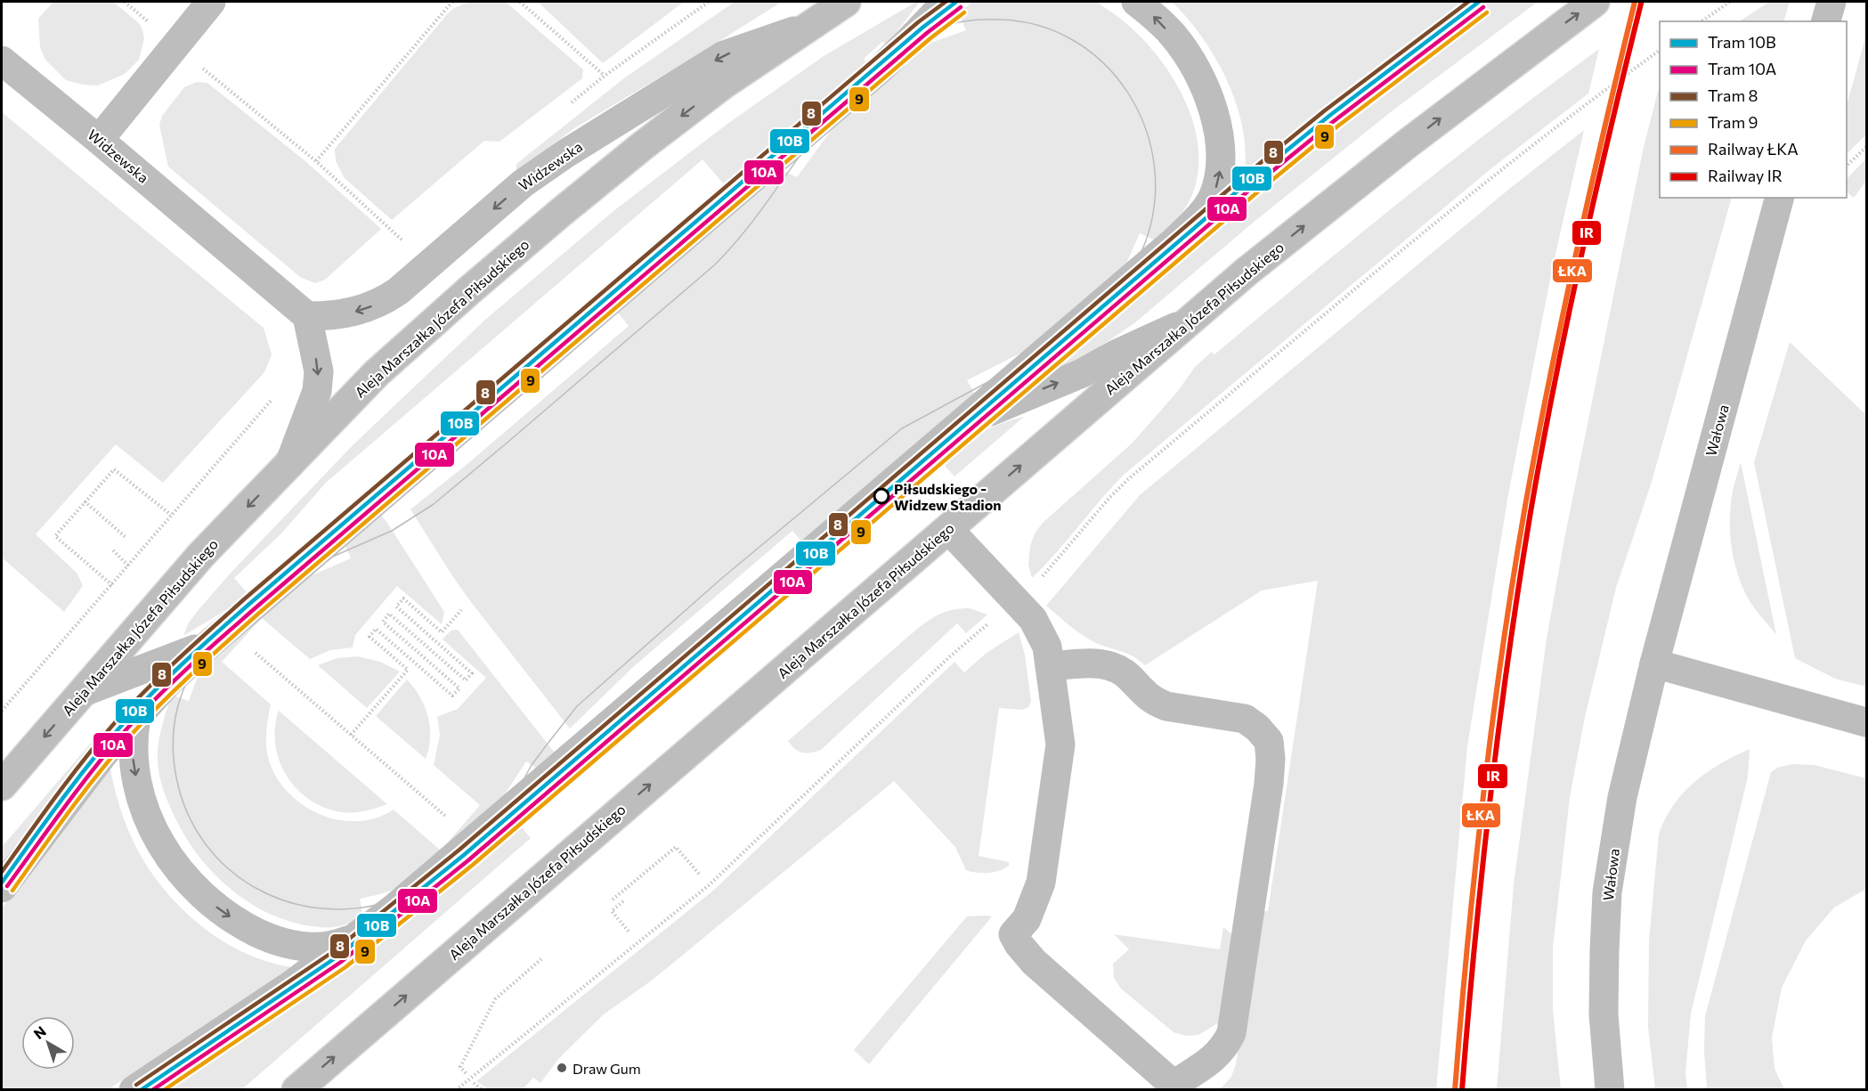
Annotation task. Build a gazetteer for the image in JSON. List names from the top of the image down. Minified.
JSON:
{"streets":{"main road":["Widzewska","Aleja Marszałka Józefa Piłsudskiego","Wałowa"]},"crossings":[["Widzewska","Aleja Marszałka Józefa Piłsudskiego"]],"places":["Piłsudskiego - Widzew Stadion","Draw Gum"],"lines":["tram line 10B","tram line 8","rail line ŁKA","rail line IR","tram line 10A","tram line 9"],"legend":["Tram 10B","Tram 10A","Tram 8","Tram 9","Railway ŁKA","Railway IR"],"north":"top left"}
